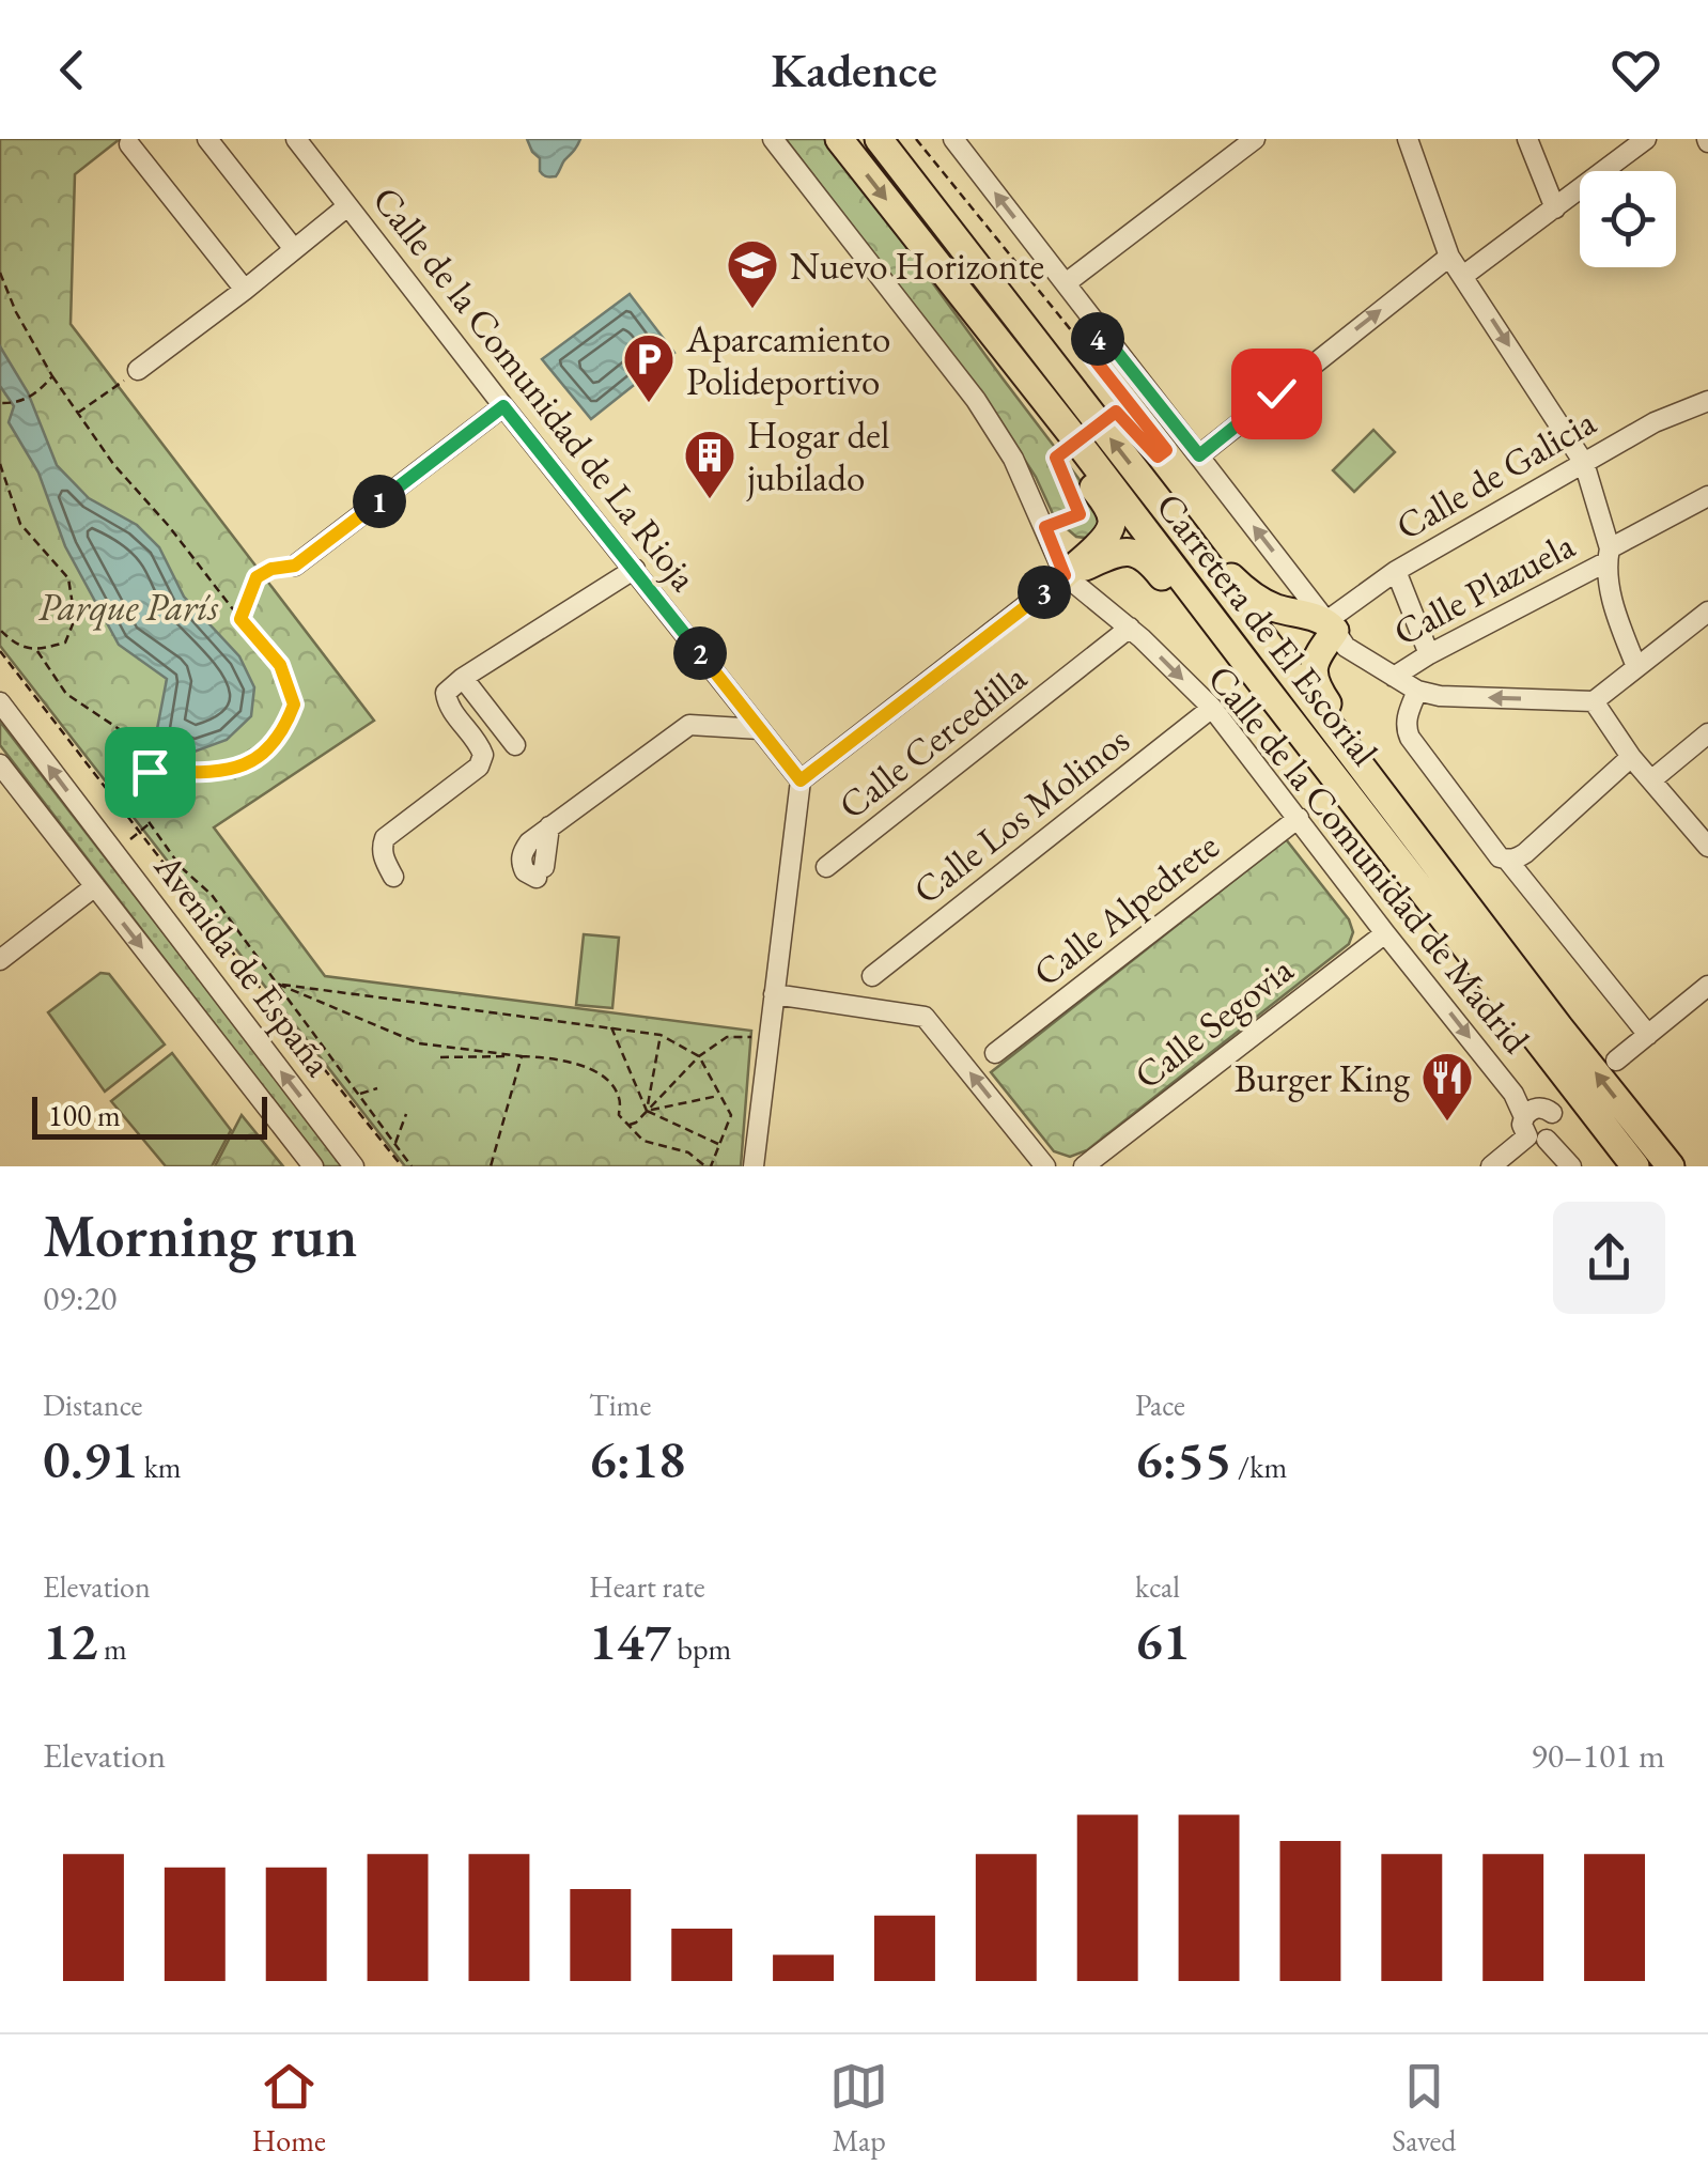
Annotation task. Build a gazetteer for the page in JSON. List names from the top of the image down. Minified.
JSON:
{"streets":{"highway":["Carretera de El Escorial"],"street":["Calle de la Comunidad de La Rioja","Calle de Galicia","Calle Plazuela","Calle Cercedilla","Calle Los Molinos","Calle de la Comunidad de Madrid","Calle Alpedrete","Avenida de España","Calle Segovia"]},"crossings":[["Calle Cercedilla","Calle de la Comunidad de Madrid"],["Calle Los Molinos","Calle de la Comunidad de Madrid"],["Calle de la Comunidad de Madrid","Calle Alpedrete"],["Calle de la Comunidad de Madrid","Calle Segovia"]],"parks":["Parque París"],"places":{"school or university":["Nuevo Horizonte"],"parking":["Aparcamiento Polideportivo"],"building":["Hogar del jubilado"],"restaurant":["Burger King"]},"scale_bar":"100 m","page":{"header":"Kadence","pins":["4","1","3","2"],"scale":"100 m","heading":["Morning run","09:20"],"stats":[["Distance","0.91 km"],["Time","6:18"],["Pace","6:55 /km"],["Elevation","12 m"],["Heart rate","147 bpm"],["kcal","61"]],"chart":["Elevation","90–101 m"],"tabs":["Home","Map","Saved"]}}
